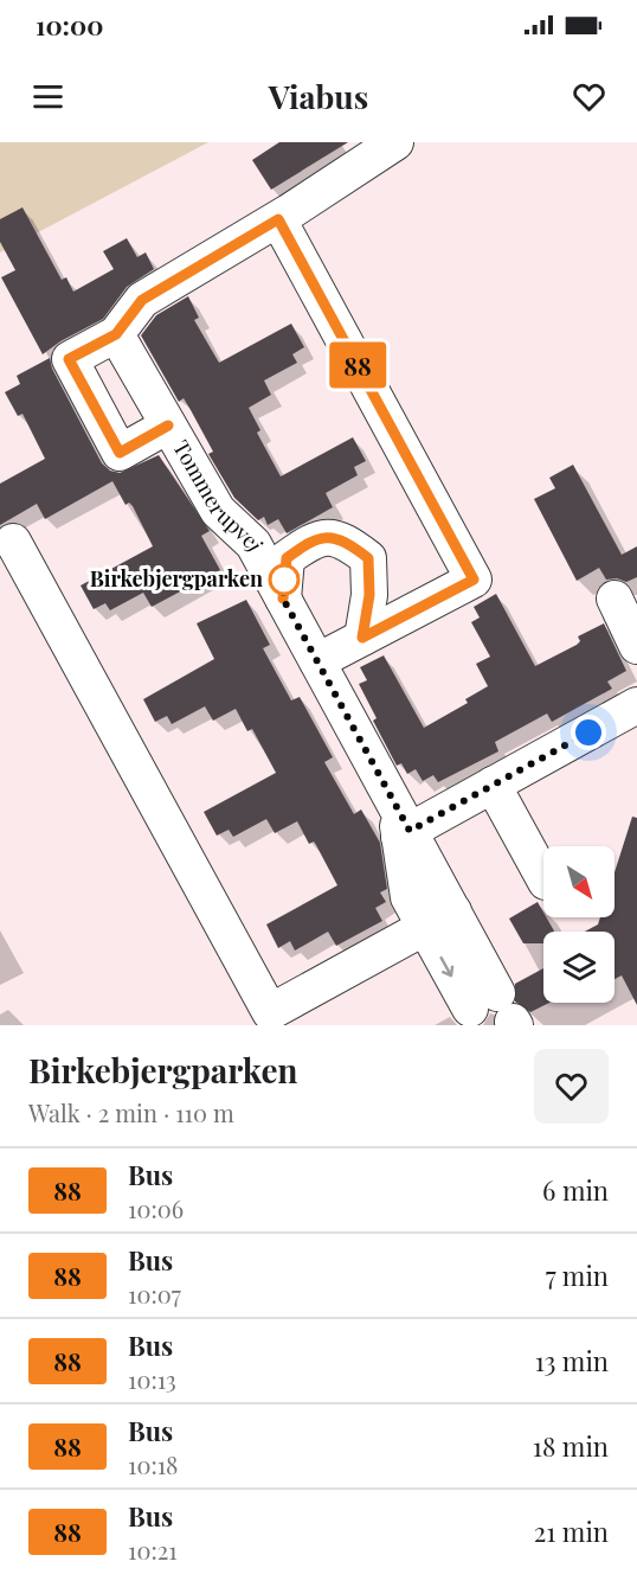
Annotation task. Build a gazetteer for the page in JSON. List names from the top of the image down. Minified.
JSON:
{"streets":{"street":["Tommerupvej"]},"places":["Birkebjergparken"],"lines":["bus line 88"],"north":"bottom right","page":{"status":"10:00","header":"Viabus","on_map":"88","heading":["Birkebjergparken","Walk · 2 min · 110 m"],"list":[{"mark":"88","name":"Bus","note":"10:06","value":"6 min"},{"mark":"88","name":"Bus","note":"10:07","value":"7 min"},{"mark":"88","name":"Bus","note":"10:13","value":"13 min"},{"mark":"88","name":"Bus","note":"10:18","value":"18 min"},{"mark":"88","name":"Bus","note":"10:21","value":"21 min"}]}}
